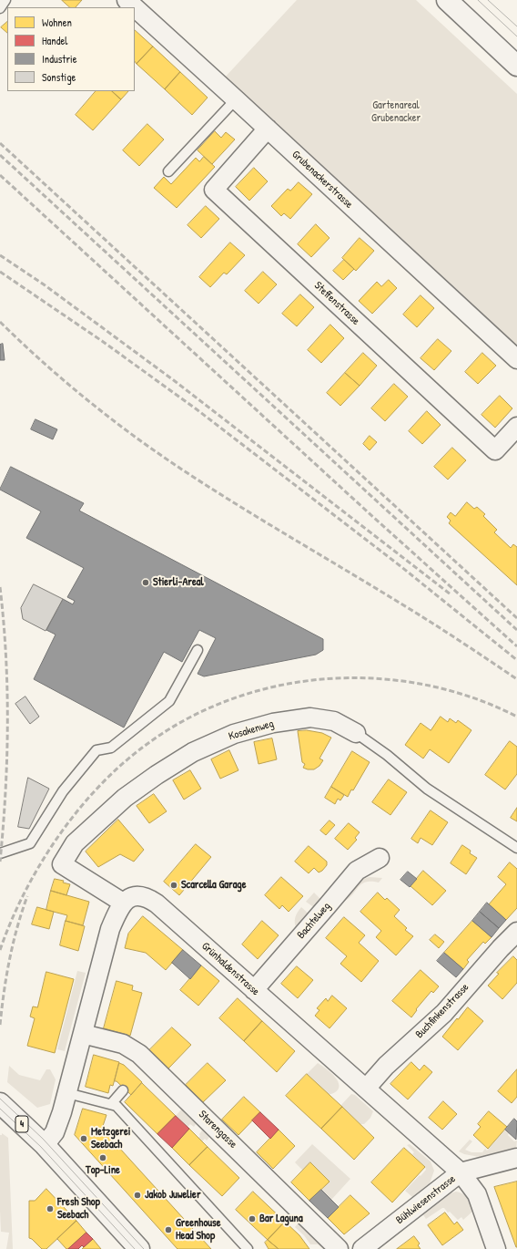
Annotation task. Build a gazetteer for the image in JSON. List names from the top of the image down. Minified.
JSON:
{"streets":{"main road":["4"],"street":["Grubenackerstrasse","Steffenstrasse","Kosakenweg","Bachtelweg","Grünhaldenstrasse","Buchfinkenstrasse","Starengasse","Bühlwiesenstrasse"]},"crossings":[["Grubenackerstrasse","Steffenstrasse"],["Kosakenweg","Grünhaldenstrasse"],["Bachtelweg","Grünhaldenstrasse"],["Grünhaldenstrasse","Buchfinkenstrasse"],["Grünhaldenstrasse","Bühlwiesenstrasse"]],"parks":["Gartenareal Grubenacker"],"places":["Stierli-Areal","Scarcella Garage","Metzgerei Seebach","Top-Line","Jakob Juwelier","Fresh Shop Seebach","Bar Laguna","Greenhouse Head Shop"],"legend":["Wohnen","Handel","Industrie","Sonstige"]}
